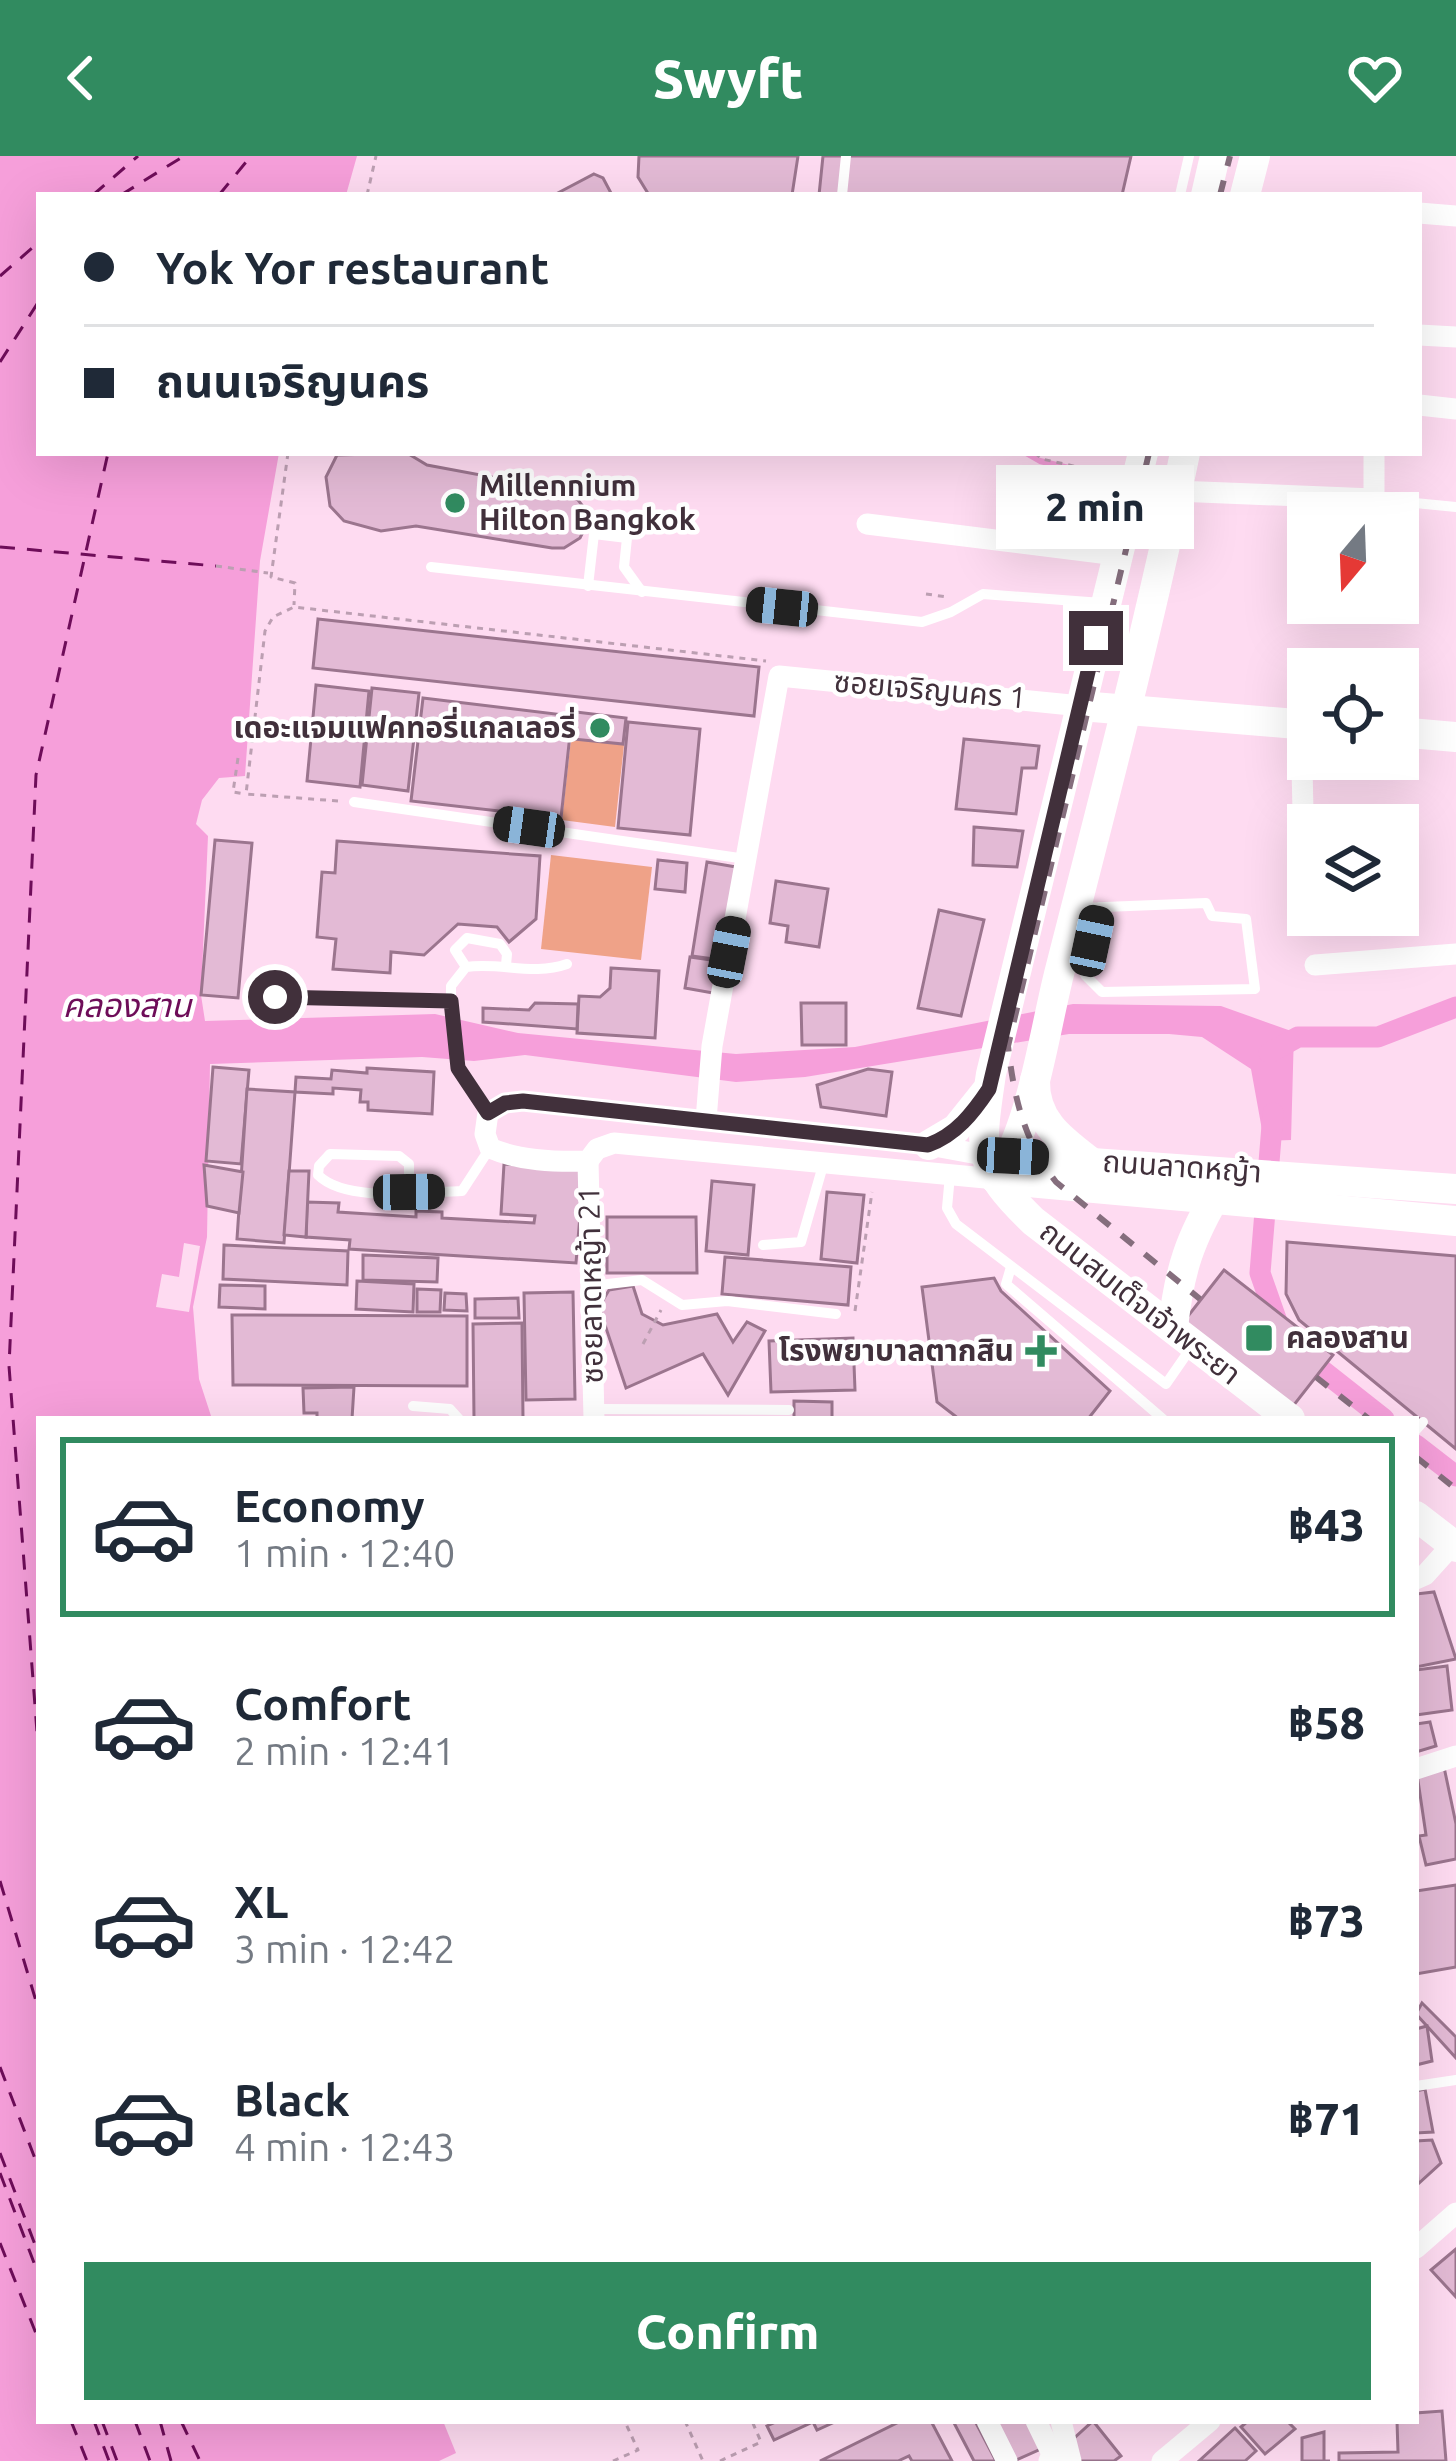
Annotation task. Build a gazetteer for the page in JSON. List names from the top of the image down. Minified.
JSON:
{"streets":{"main road":["ถนนลาดหญ้า","ถนนสมเด็จเจ้าพระยา"],"street":["ซอยเจริญนคร 1","ซอยลาดหญ้า 21"]},"crossings":[["ถนนลาดหญ้า","ซอยลาดหญ้า 21"],["ถนนลาดหญ้า","ถนนสมเด็จเจ้าพระยา"]],"water":["คลองสาน"],"places":{"other":["Millennium Hilton Bangkok","เดอะแจมแฟคทอรี่แกลเลอรี่"],"transit":["คลองสาน"],"health":["โรงพยาบาลตากสิน"]},"north":"bottom","page":{"header":"Swyft","banner":["Yok Yor restaurant","ถนนเจริญนคร"],"bubble":"2 min","list":[{"name":"Economy","note":"1 min · 12:40","value":"฿43"},{"name":"Comfort","note":"2 min · 12:41","value":"฿58"},{"name":"XL","note":"3 min · 12:42","value":"฿73"},{"name":"Black","note":"4 min · 12:43","value":"฿71"}],"buttons":"Confirm"}}
